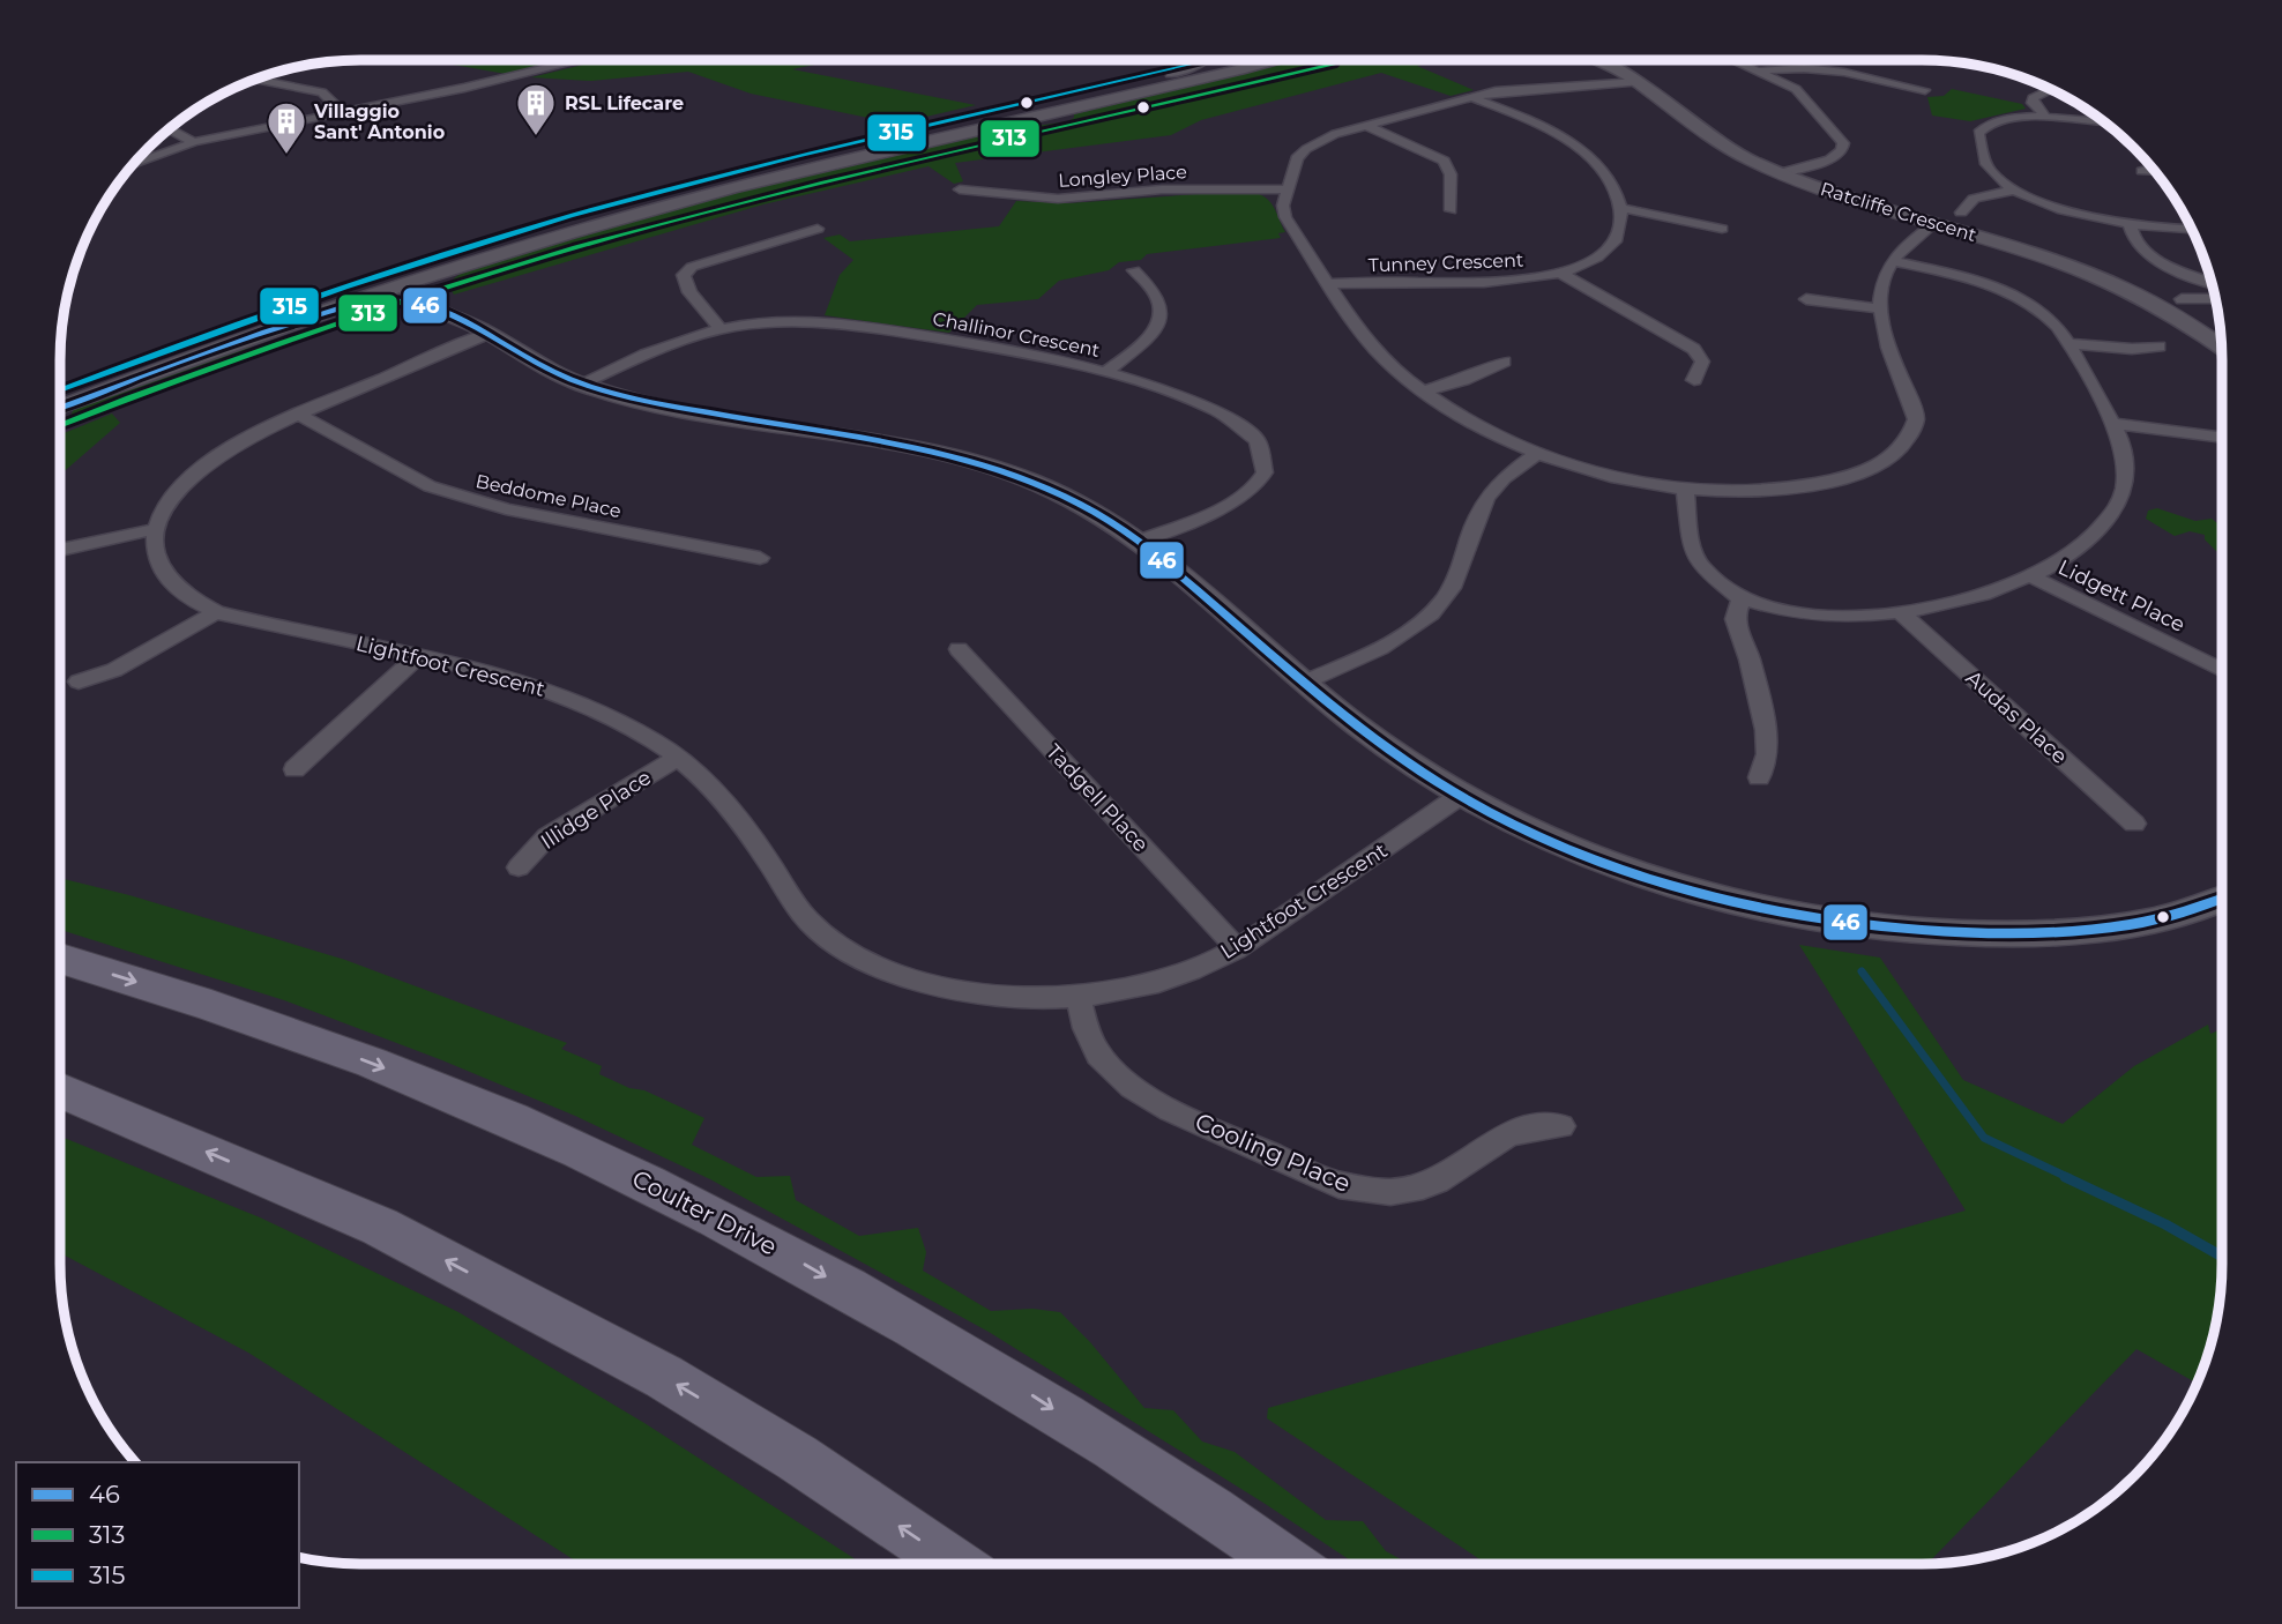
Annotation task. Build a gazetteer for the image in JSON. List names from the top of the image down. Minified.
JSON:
{"streets":{"main road":["Ratcliffe Crescent","Coulter Drive"],"street":["Longley Place","Tunney Crescent","Challinor Crescent","Beddome Place","Lidgett Place","Lightfoot Crescent","Audas Place","Tadgell Place","Illidge Place","Cooling Place"]},"crossings":[["Lightfoot Crescent","Tadgell Place"],["Lightfoot Crescent","Illidge Place"],["Lightfoot Crescent","Cooling Place"]],"places":{"building":["RSL Lifecare","Villaggio Sant' Antonio"]},"lines":["transit line 315","transit line 313","transit line 46"],"legend":["46","313","315"]}
